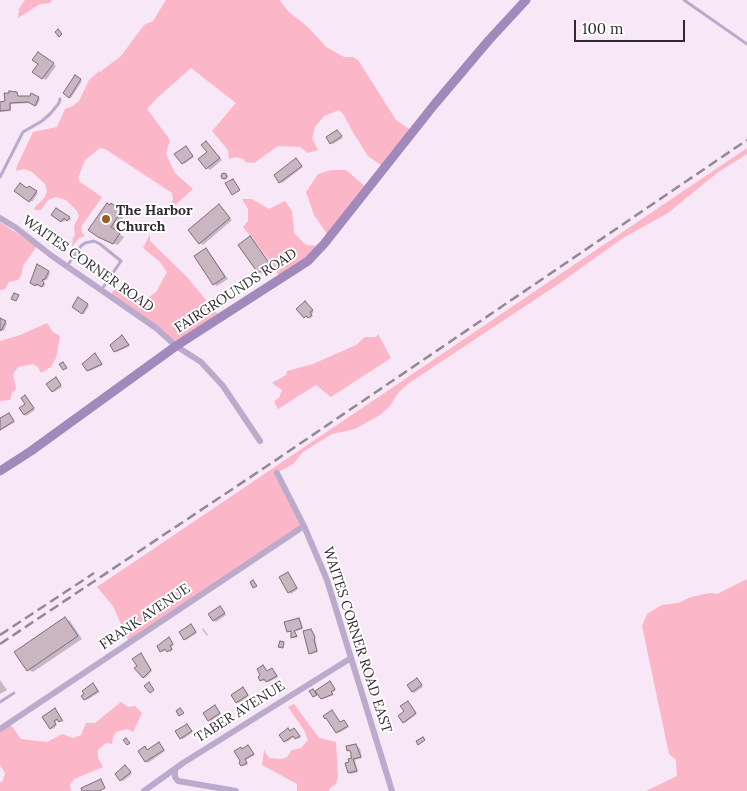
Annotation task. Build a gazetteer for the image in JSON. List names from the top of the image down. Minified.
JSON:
{"streets":{"street":["WAITES CORNER ROAD","FAIRGROUNDS ROAD","FRANK AVENUE","WAITES CORNER ROAD EAST","TABER AVENUE"]},"crossings":[["WAITES CORNER ROAD","FAIRGROUNDS ROAD"],["FRANK AVENUE","WAITES CORNER ROAD EAST"],["WAITES CORNER ROAD EAST","TABER AVENUE"]],"places":["The Harbor Church"],"scale_bar":"100 m"}
